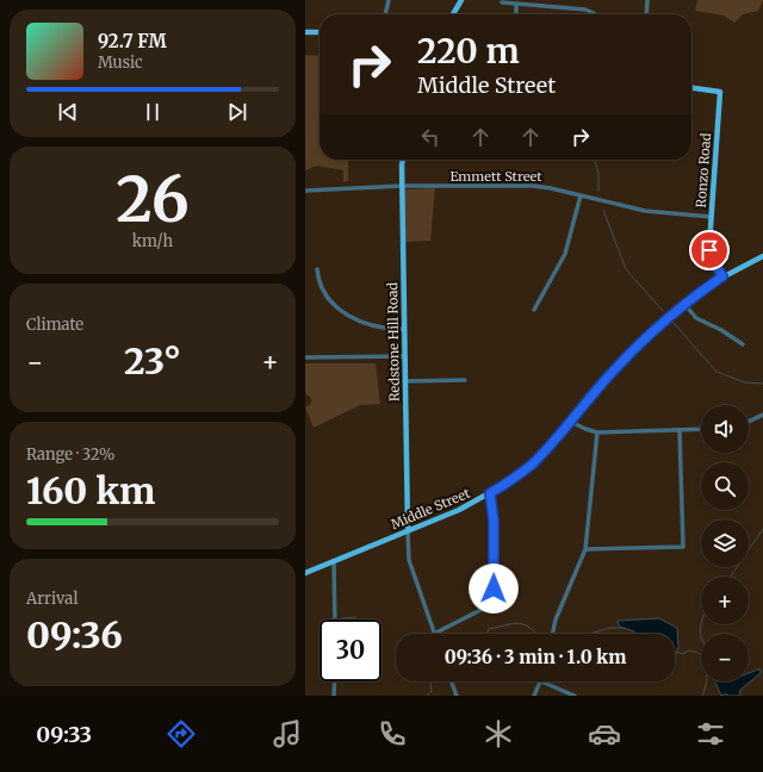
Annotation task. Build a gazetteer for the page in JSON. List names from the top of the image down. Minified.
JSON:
{"streets":{"main road":["Ronzo Road","Redstone Hill Road","Middle Street"],"street":["Emmett Street"]},"crossings":[["Ronzo Road","Emmett Street"],["Ronzo Road","Middle Street"],["Emmett Street","Redstone Hill Road"],["Redstone Hill Road","Middle Street"]],"page":{"turn":["220 m","Middle Street"],"song":["92.7 FM","Music"],"tile":[["26","km/h"],"Climate",["Range · 32%","160 km"],["Arrival","09:36"]],"heat":["−","23°","+"],"map_buttons":["+","−"],"limit":"30","trip":"09:36 · 3 min · 1.0 km","tabs":"09:33"}}
